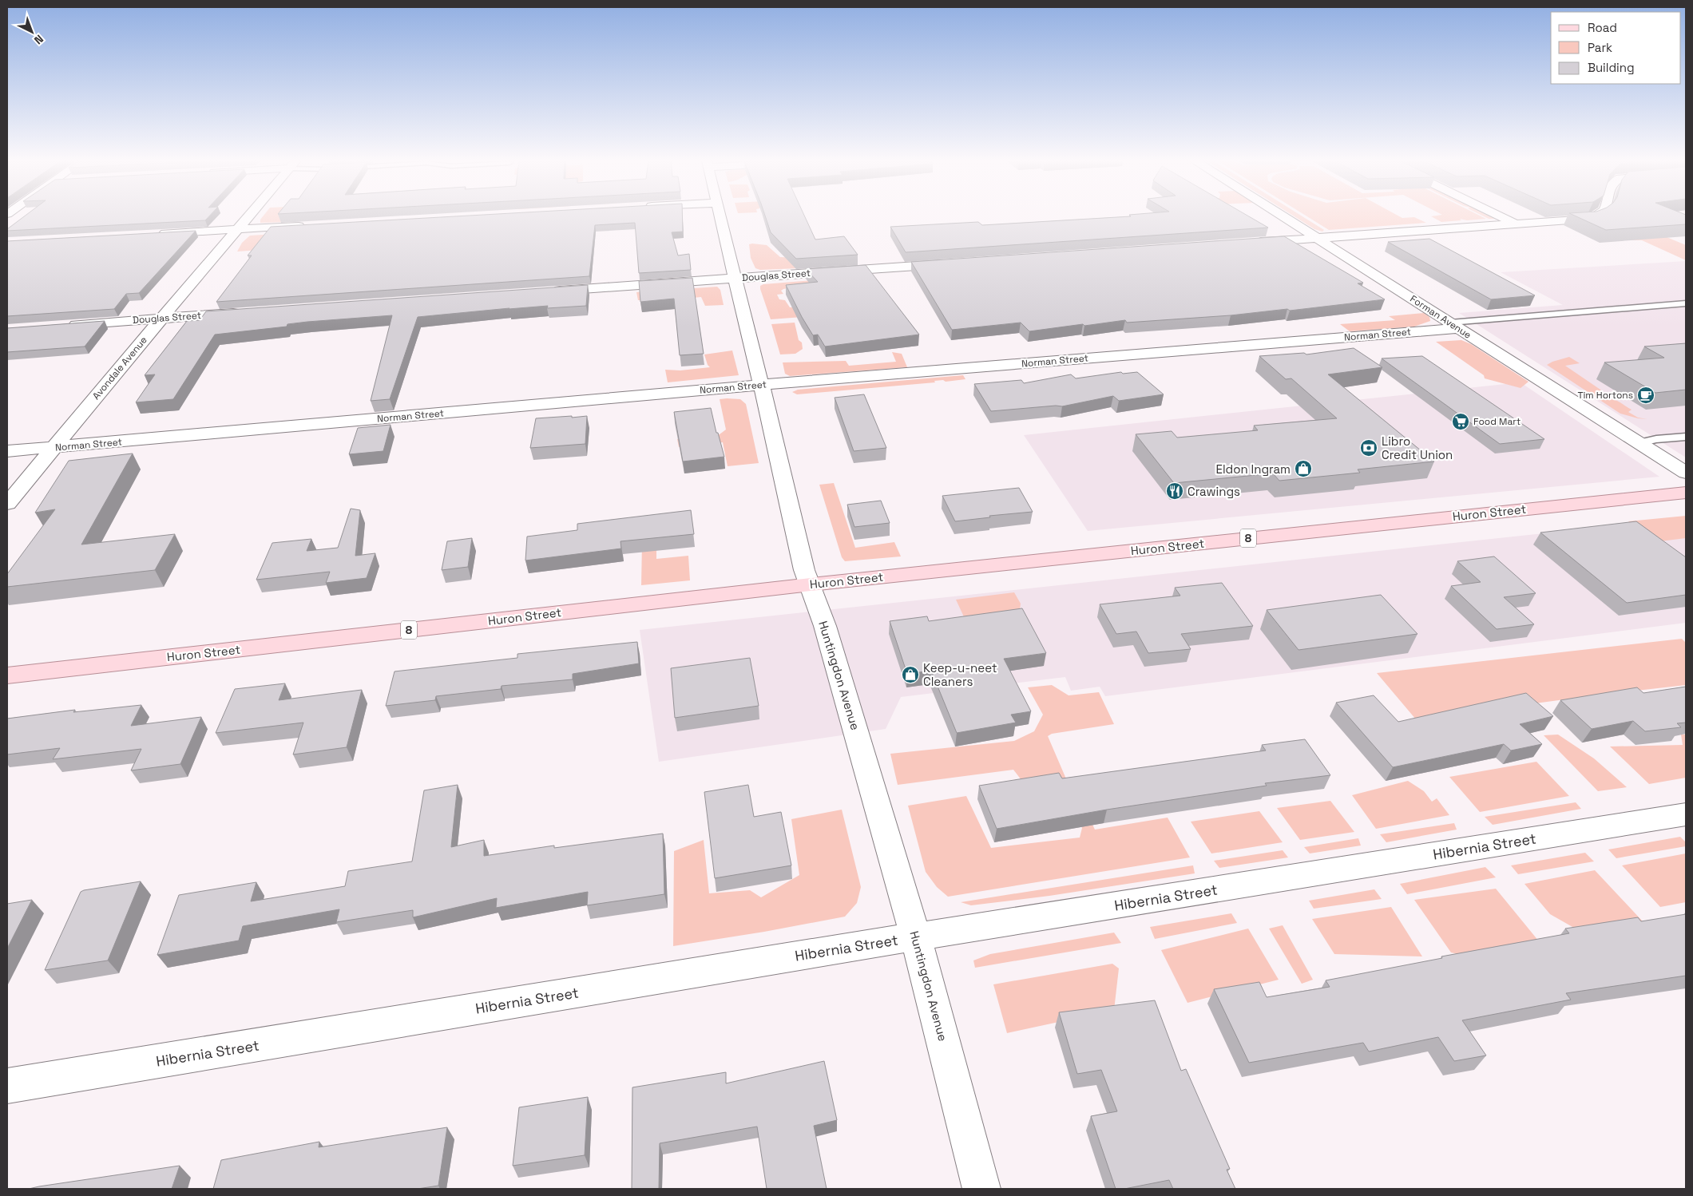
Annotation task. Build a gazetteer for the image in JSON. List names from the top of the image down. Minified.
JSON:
{"streets":{"main road":["Huron Street","8"],"street":["Douglas Street","Forman Avenue","Norman Street","Avondale Avenue","Huntingdon Avenue","Hibernia Street"]},"crossings":[["Douglas Street","Avondale Avenue"],["Douglas Street","Huntingdon Avenue"],["Forman Avenue","Norman Street"],["Norman Street","Avondale Avenue"],["Norman Street","Huntingdon Avenue"],["Huron Street","Huntingdon Avenue"],["Huntingdon Avenue","Hibernia Street"]],"places":{"cafe":["Tim Hortons"],"supermarket":["Food Mart"],"bank":["Libro Credit Union"],"shop":["Eldon Ingram","Keep-u-neet Cleaners"],"restaurant":["Crawings"]},"legend":["Road","Park","Building"],"north":"bottom right"}
